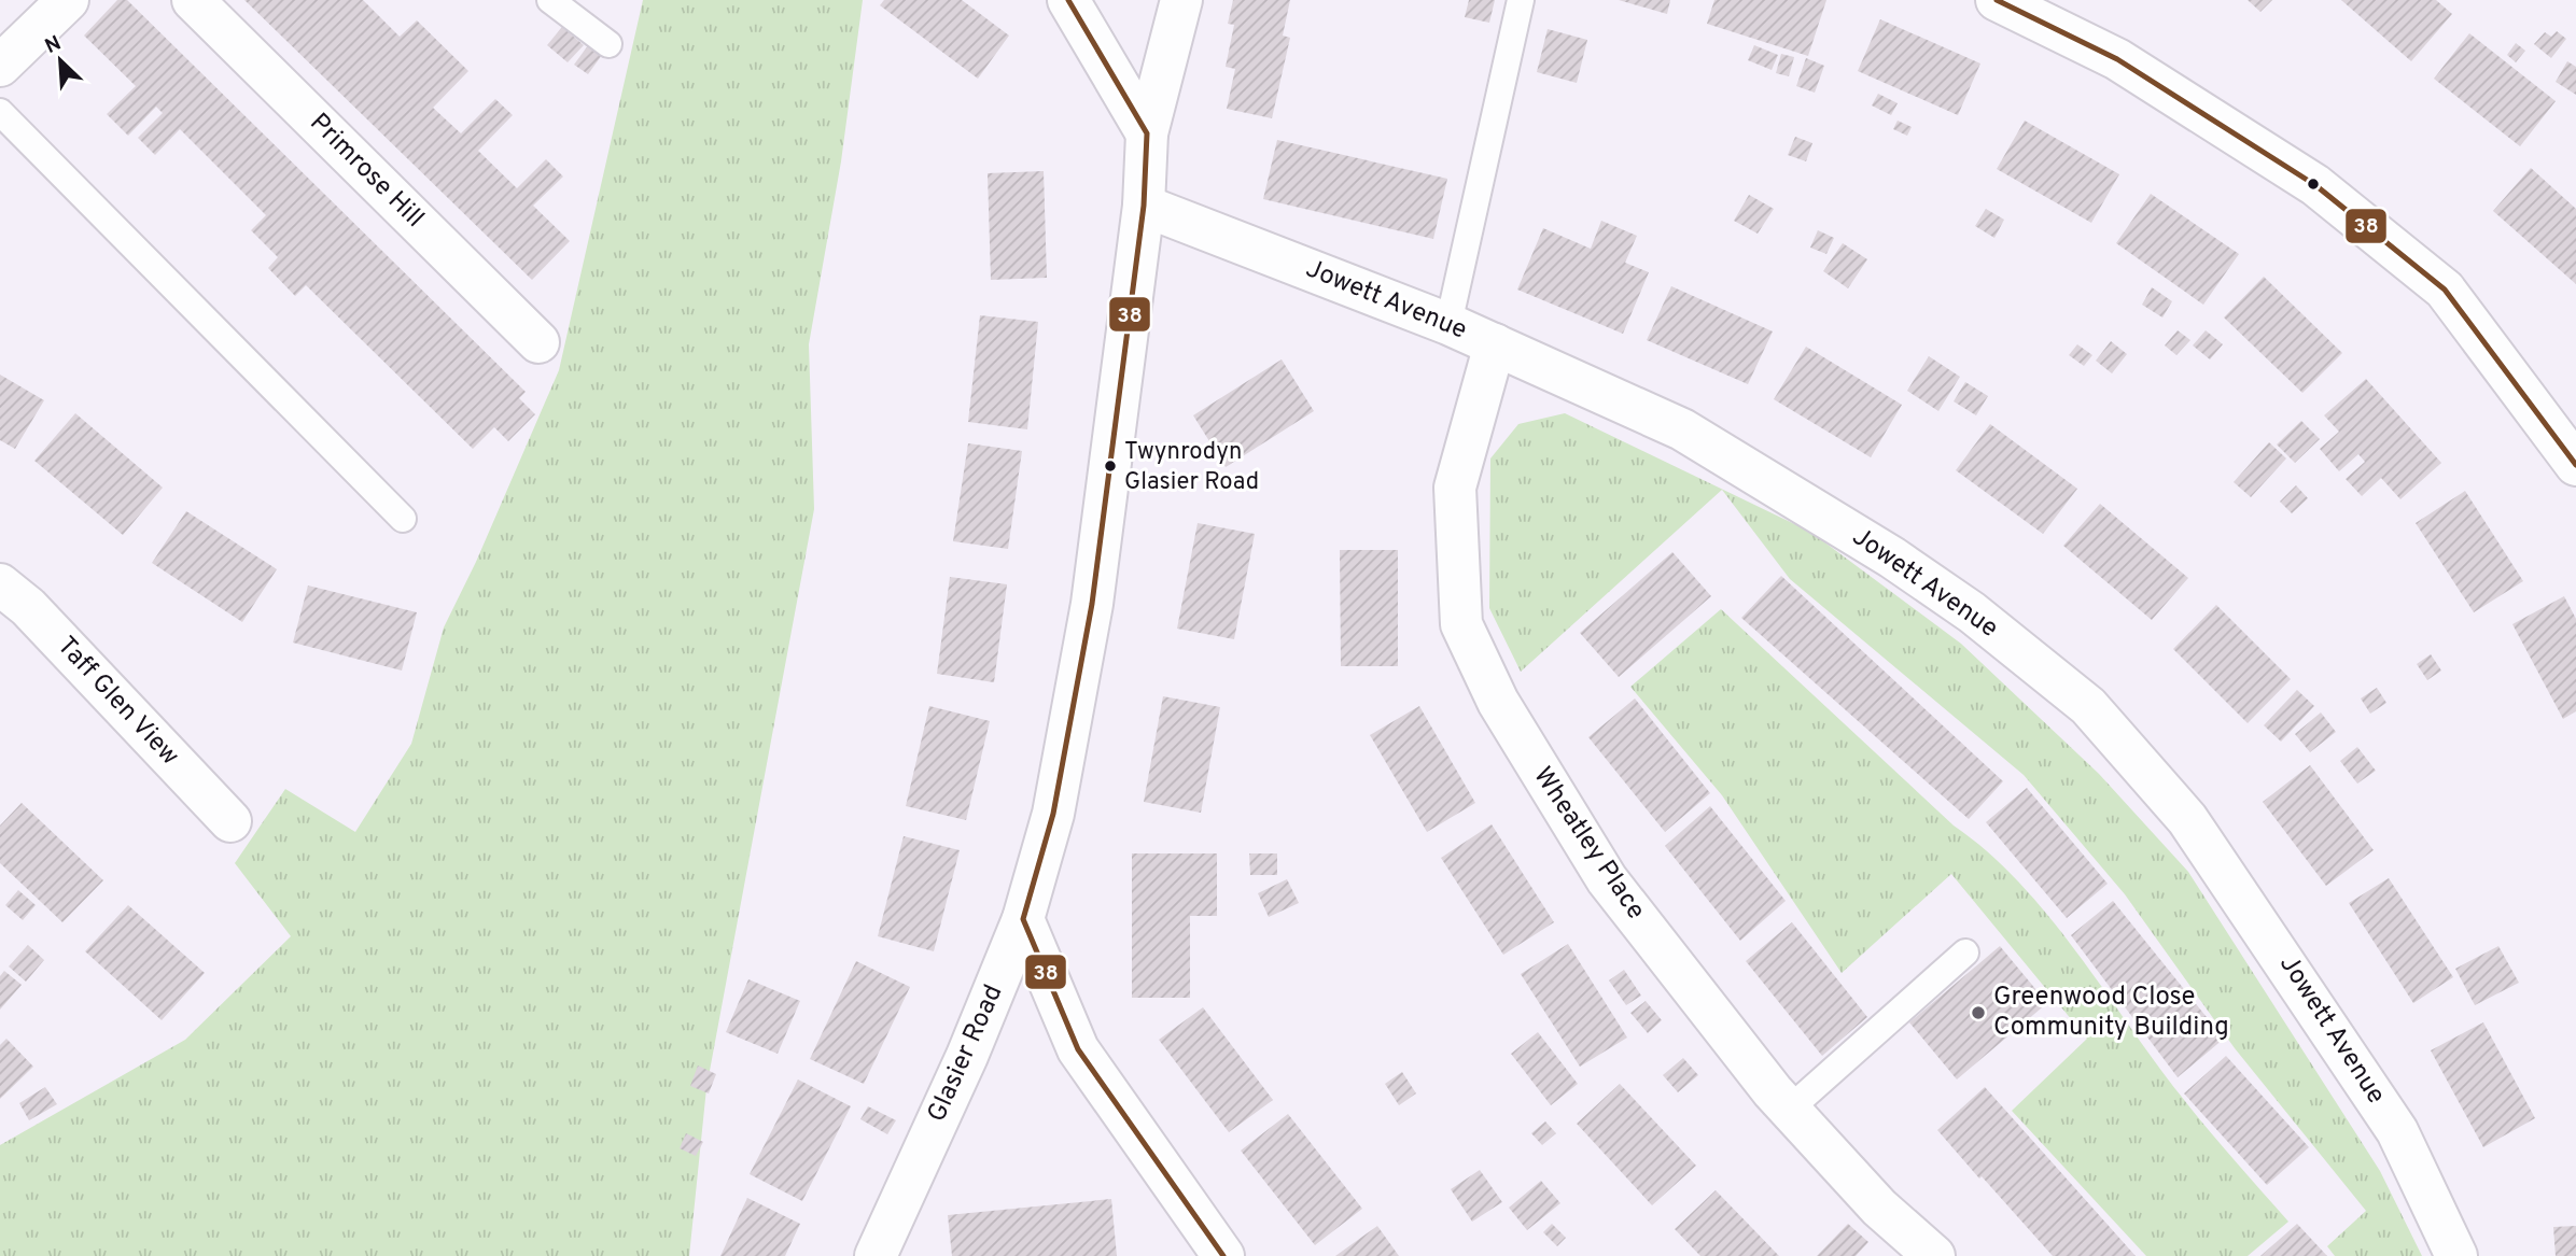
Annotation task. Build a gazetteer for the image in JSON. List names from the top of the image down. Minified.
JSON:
{"streets":{"street":["Primrose Hill","Jowett Avenue","Taff Glen View","Wheatley Place","Glasier Road"]},"crossings":[["Jowett Avenue","Wheatley Place"],["Jowett Avenue","Glasier Road"]],"places":["Twynrodyn Glasier Road","Greenwood Close Community Building"],"lines":["transit line 38"],"north":"top left"}
